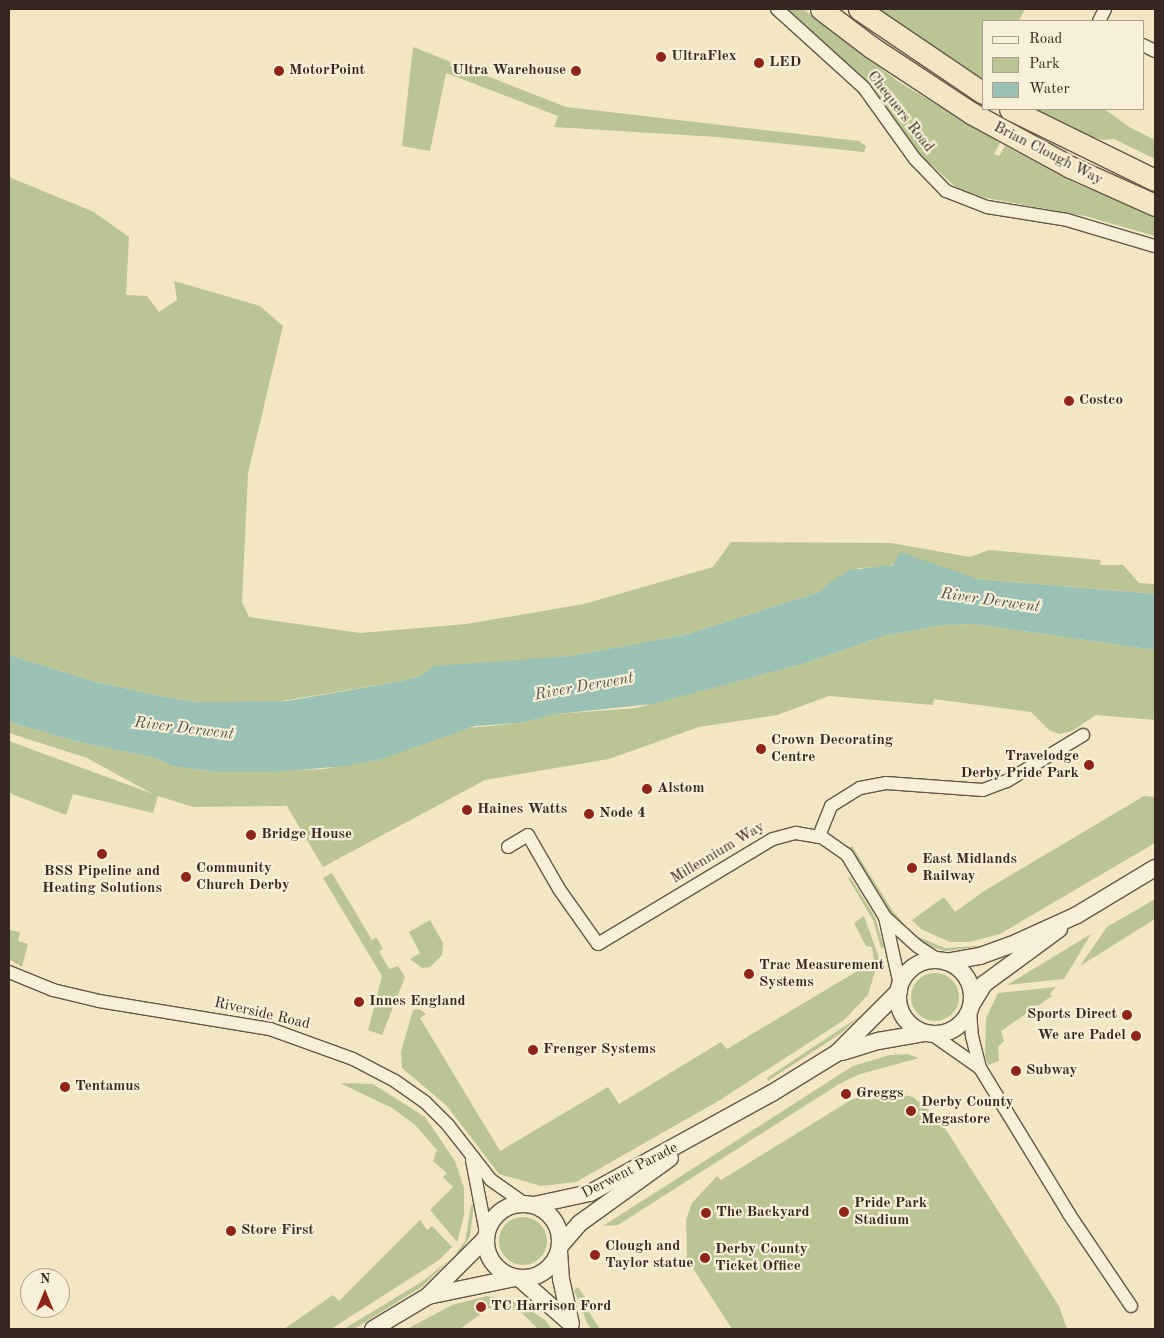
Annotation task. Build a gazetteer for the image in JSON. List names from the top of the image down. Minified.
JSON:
{"streets":{"highway":["Brian Clough Way"],"street":["Chequers Road","Millennium Way","Riverside Road","Derwent Parade"]},"crossings":[["Millennium Way","Derwent Parade"],["Riverside Road","Derwent Parade"]],"water":["River Derwent"],"places":["UltraFlex","LED","MotorPoint","Ultra Warehouse","Costco","Crown Decorating Centre","Travelodge Derby Pride Park","Alstom","Haines Watts","Node 4","Bridge House","BSS Pipeline and Heating Solutions","East Midlands Railway","Community Church Derby","Trac Measurement Systems","Innes England","Sports Direct","We are Padel","Frenger Systems","Subway","Tentamus","Greggs","Derby County Megastore","Pride Park Stadium","The Backyard","Store First","Clough and Taylor statue","Derby County Ticket Office","TC Harrison Ford"],"legend":["Road","Park","Water"],"north":"top"}
